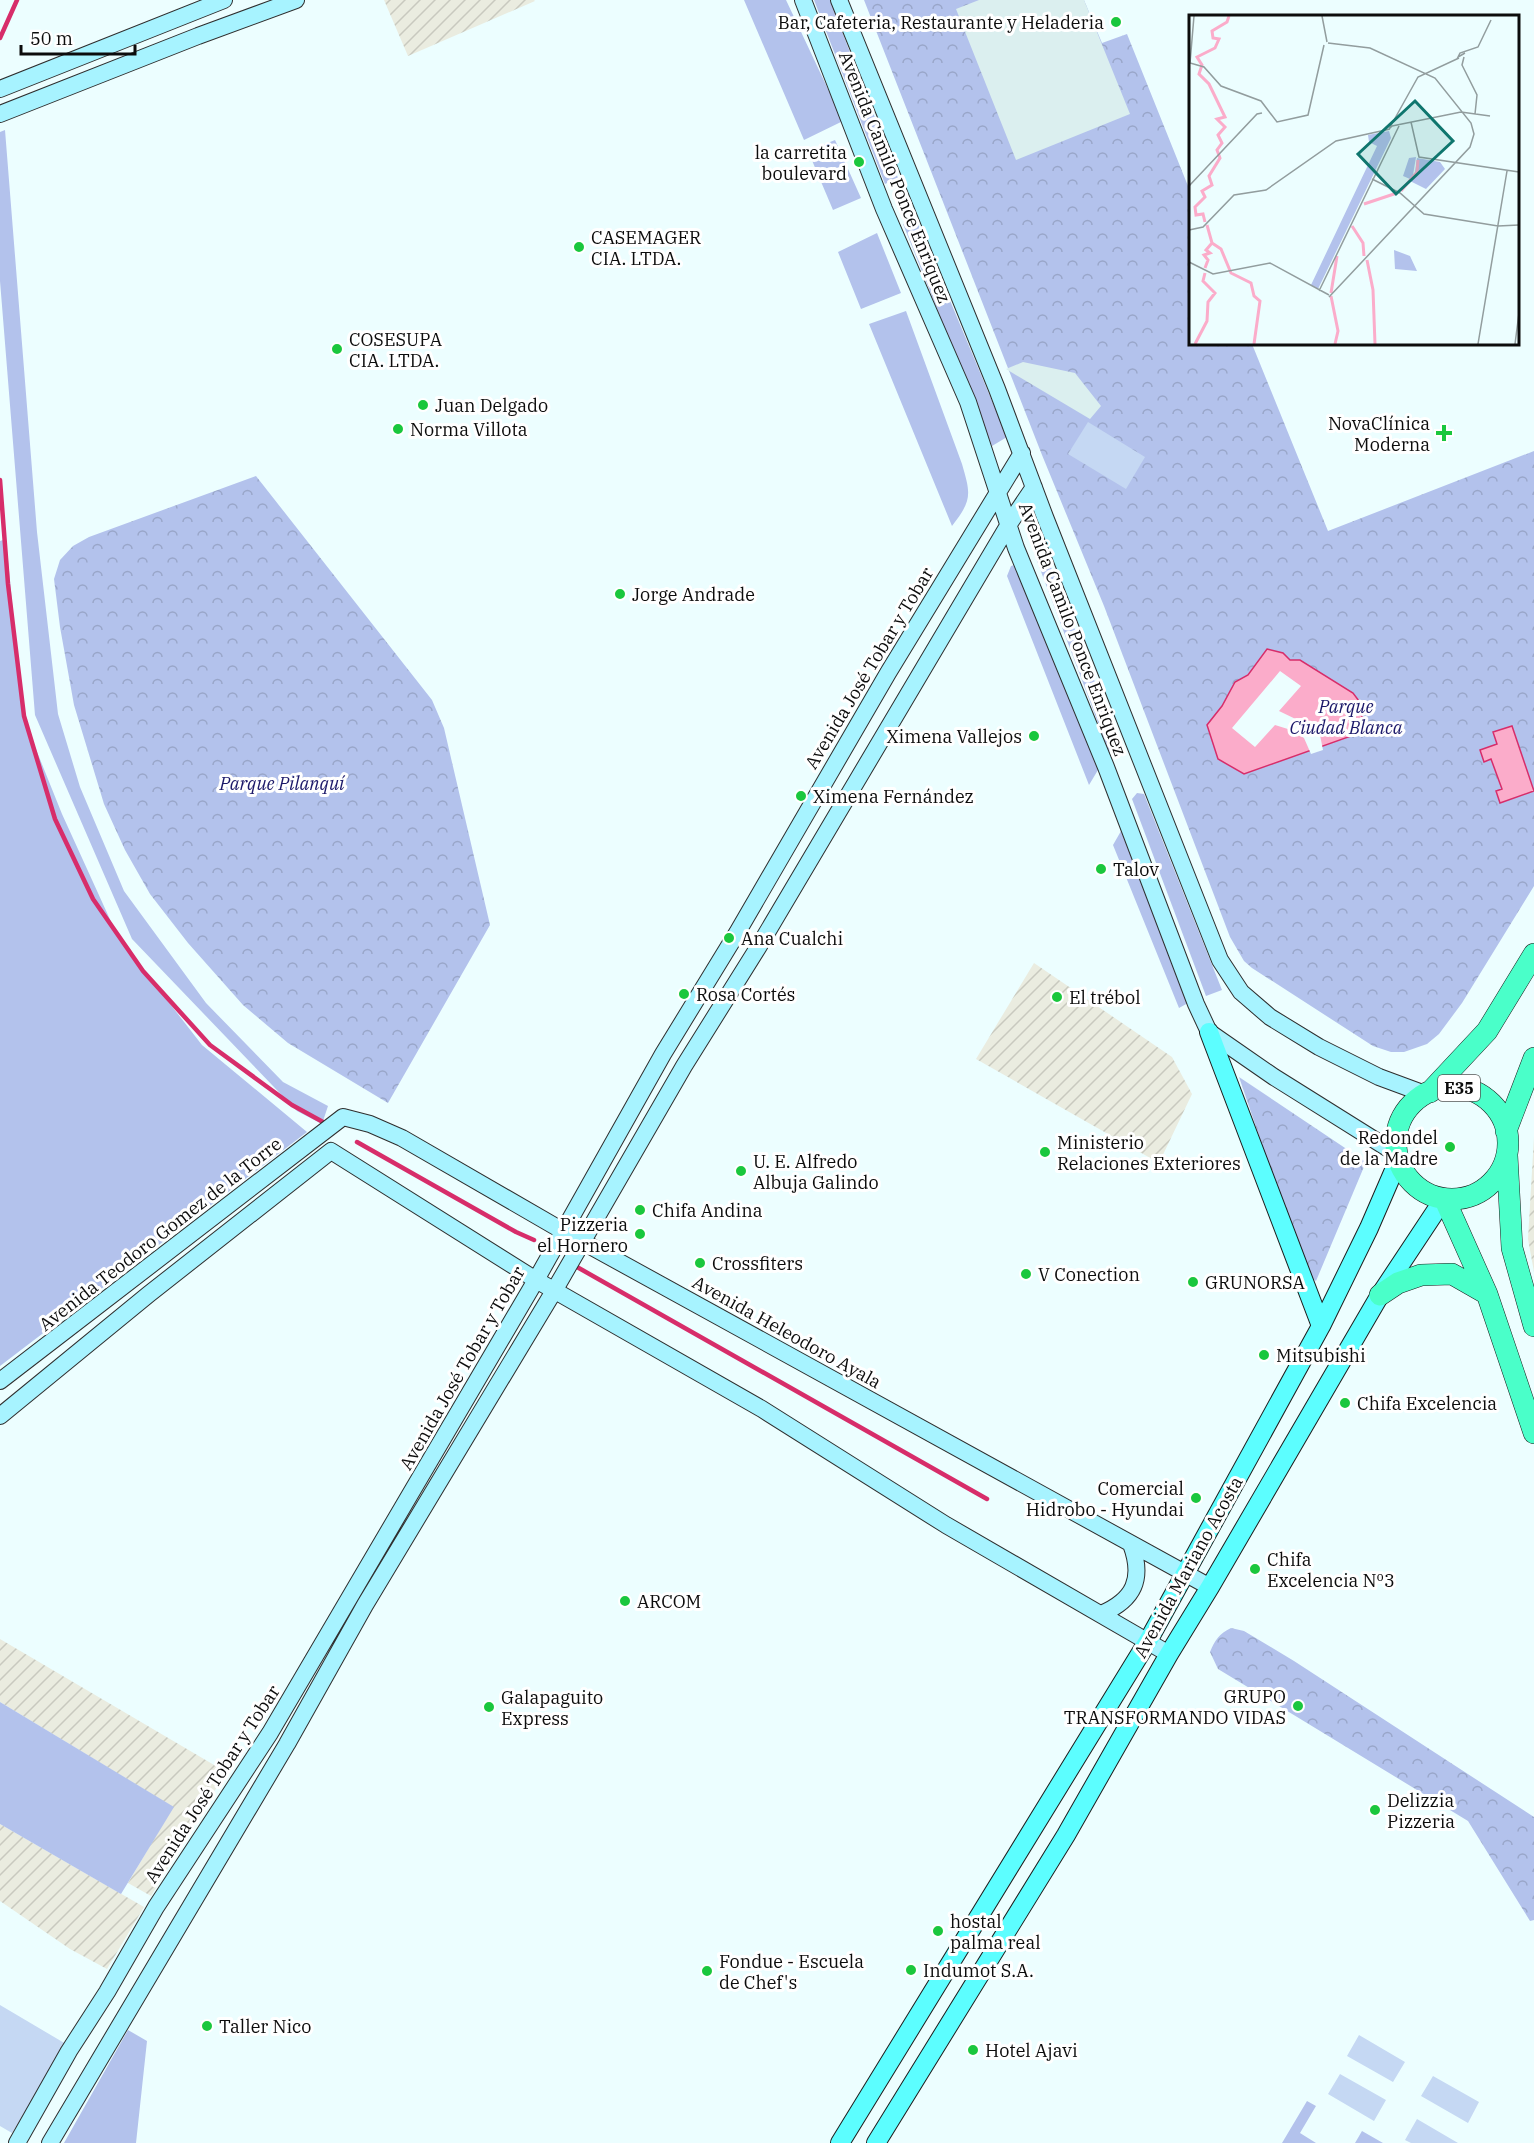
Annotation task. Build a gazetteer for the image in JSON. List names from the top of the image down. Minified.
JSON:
{"streets":{"highway":["E35"],"main road":["Avenida Camilo Ponce Enriquez","Avenida José Tobar y Tobar","Avenida Teodoro Gomez de la Torre","Avenida Heleodoro Ayala","Avenida Mariano Acosta"]},"crossings":[["Avenida Camilo Ponce Enriquez","Avenida José Tobar y Tobar"],["Avenida Camilo Ponce Enriquez","E35"],["Avenida Camilo Ponce Enriquez","Avenida Mariano Acosta"],["Avenida José Tobar y Tobar","Avenida Heleodoro Ayala"],["E35","Avenida Mariano Acosta"],["Avenida Teodoro Gomez de la Torre","Avenida Heleodoro Ayala"],["Avenida Heleodoro Ayala","Avenida Mariano Acosta"]],"parks":["Parque Ciudad Blanca","Parque Pilanquí"],"places":{"other":["Bar, Cafeteria, Restaurante y Heladeria","la carretita boulevard","CASEMAGER CIA. LTDA.","COSESUPA CIA. LTDA.","Juan Delgado","Norma Villota","Jorge Andrade","Ximena Vallejos","Ximena Fernández","Talov","Ana Cualchi","Rosa Cortés","El trébol","Redondel de la Madre","Ministerio Relaciones Exteriores","U. E. Alfredo Albuja Galindo","Chifa Andina","Pizzeria el Hornero","Crossfiters","V Conection","GRUNORSA","Mitsubishi","Chifa Excelencia","Comercial Hidrobo - Hyundai","Chifa Excelencia Nº3","ARCOM","GRUPO TRANSFORMANDO VIDAS","Galapaguito Express","Delizzia Pizzeria","hostal palma real","Indumot S.A.","Fondue - Escuela de Chef's","Taller Nico","Hotel Ajavi"],"health":["NovaClínica Moderna"]},"scale_bar":"50 m"}
